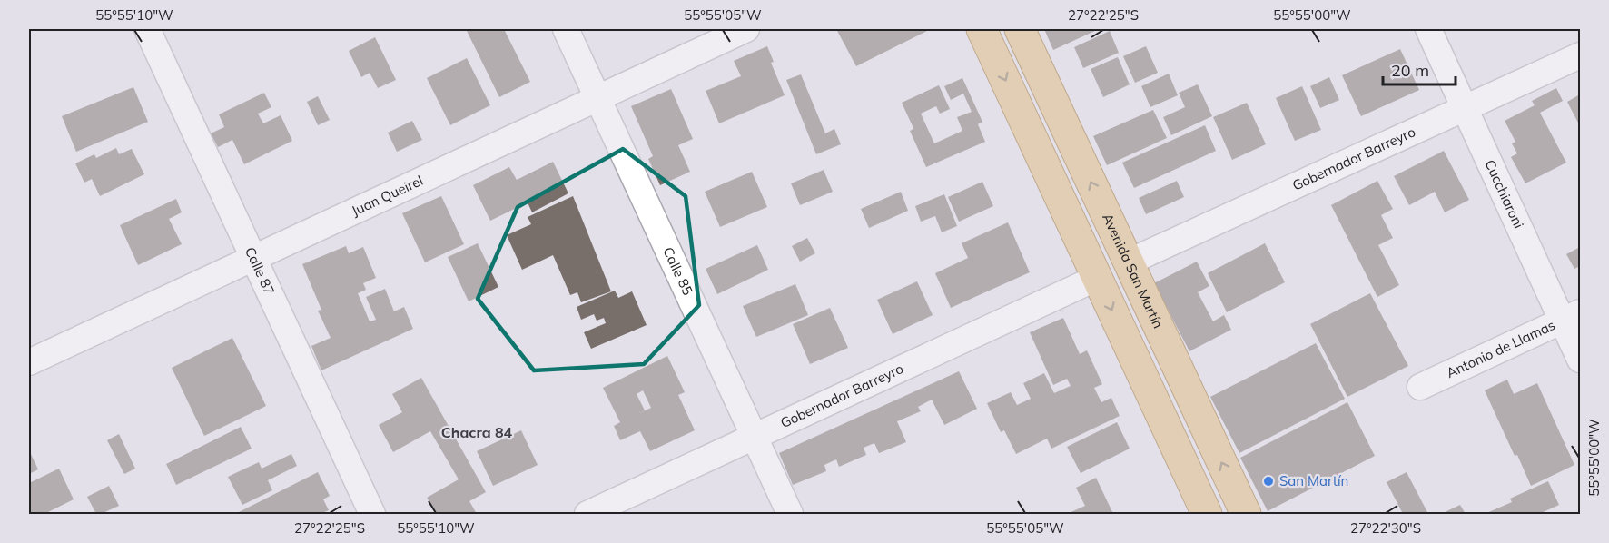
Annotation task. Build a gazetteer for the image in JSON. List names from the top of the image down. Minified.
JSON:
{"streets":{"main road":["Avenida San Martín"],"street":["Gobernador Barreyro","Cucchiaroni","Juan Queirel","Calle 87","Calle 85","Antonio de Llamas"]},"crossings":[["Gobernador Barreyro","Cucchiaroni"],["Gobernador Barreyro","Calle 85"],["Gobernador Barreyro","Avenida San Martín"],["Cucchiaroni","Antonio de Llamas"],["Juan Queirel","Calle 87"],["Juan Queirel","Calle 85"]],"districts":["Chacra 84"],"places":["San Martín"],"scale_bar":"20 m","coordinates":["55°55'10\"W","55°55'05\"W","27°22'25\"S","55°55'00\"W","27°22'30\"S"]}
